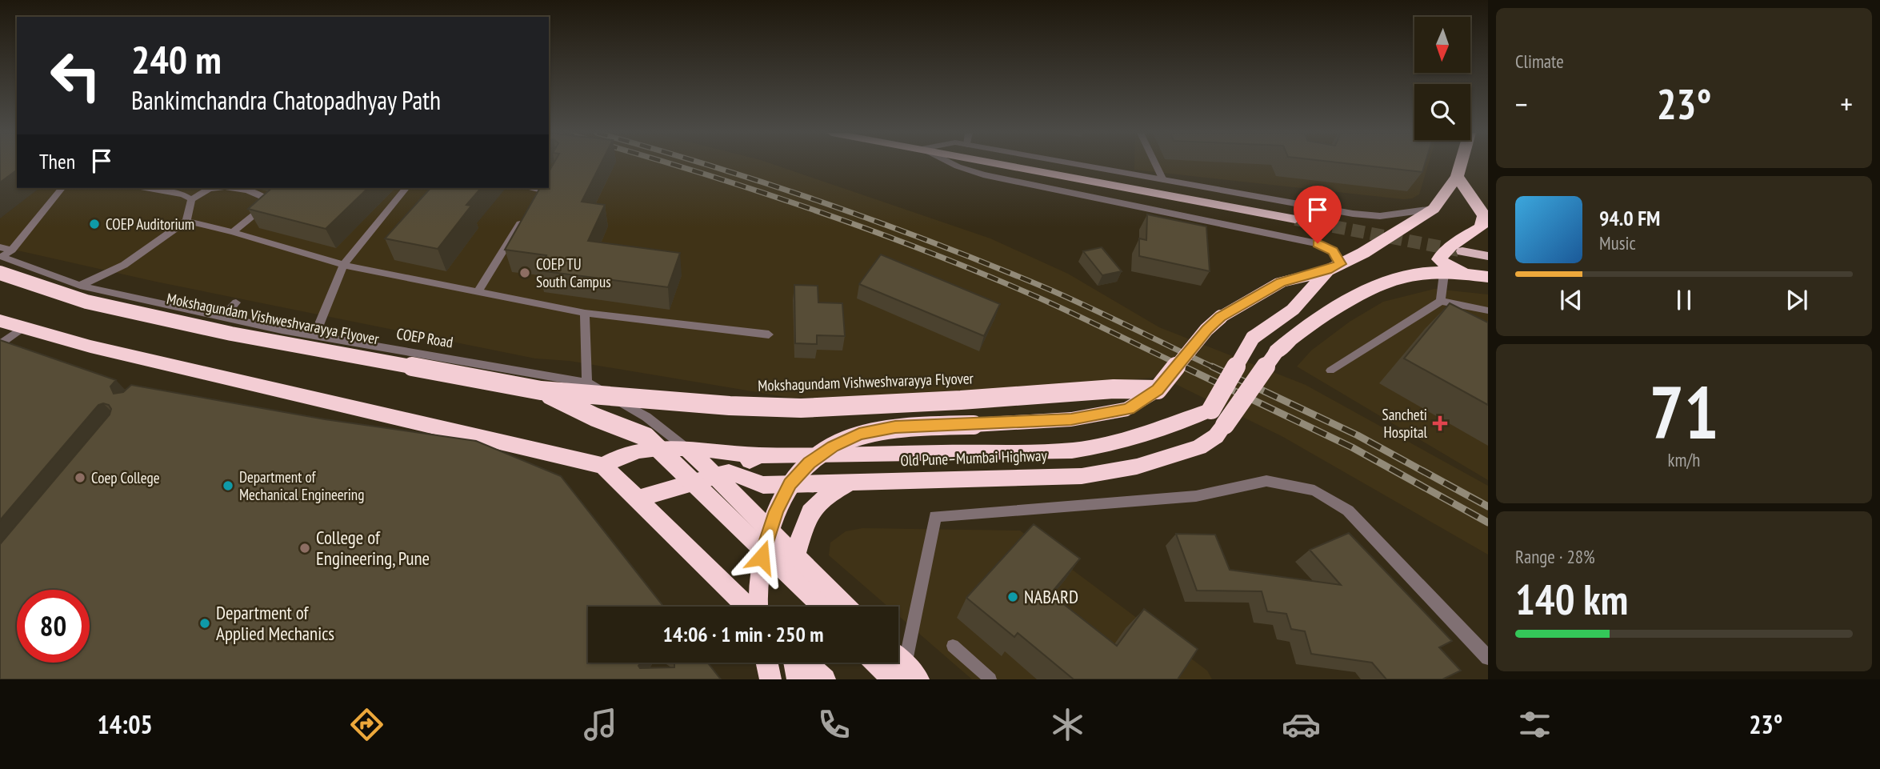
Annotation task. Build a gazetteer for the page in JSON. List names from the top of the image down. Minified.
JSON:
{"streets":{"highway":["Mokshagundam Vishweshvarayya Flyover","Old Pune–Mumbai Highway"],"lane":["COEP Road"]},"places":{"other":["COEP Auditorium","COEP TU South Campus","Coep College","Department of Mechanical Engineering","College of Engineering, Pune","NABARD","Department of Applied Mechanics"],"health":["Sancheti Hospital"]},"north":"bottom","page":{"tile":["Climate",["71","km/h"],["Range · 28%","140 km"]],"turn":["240 m","Bankimchandra Chatopadhyay Path"],"heat":["−","23°","+"],"then":"Then","song":["94.0 FM","Music"],"limit":"80","trip":"14:06 · 1 min · 250 m","tabs":["14:05","23°"]}}
